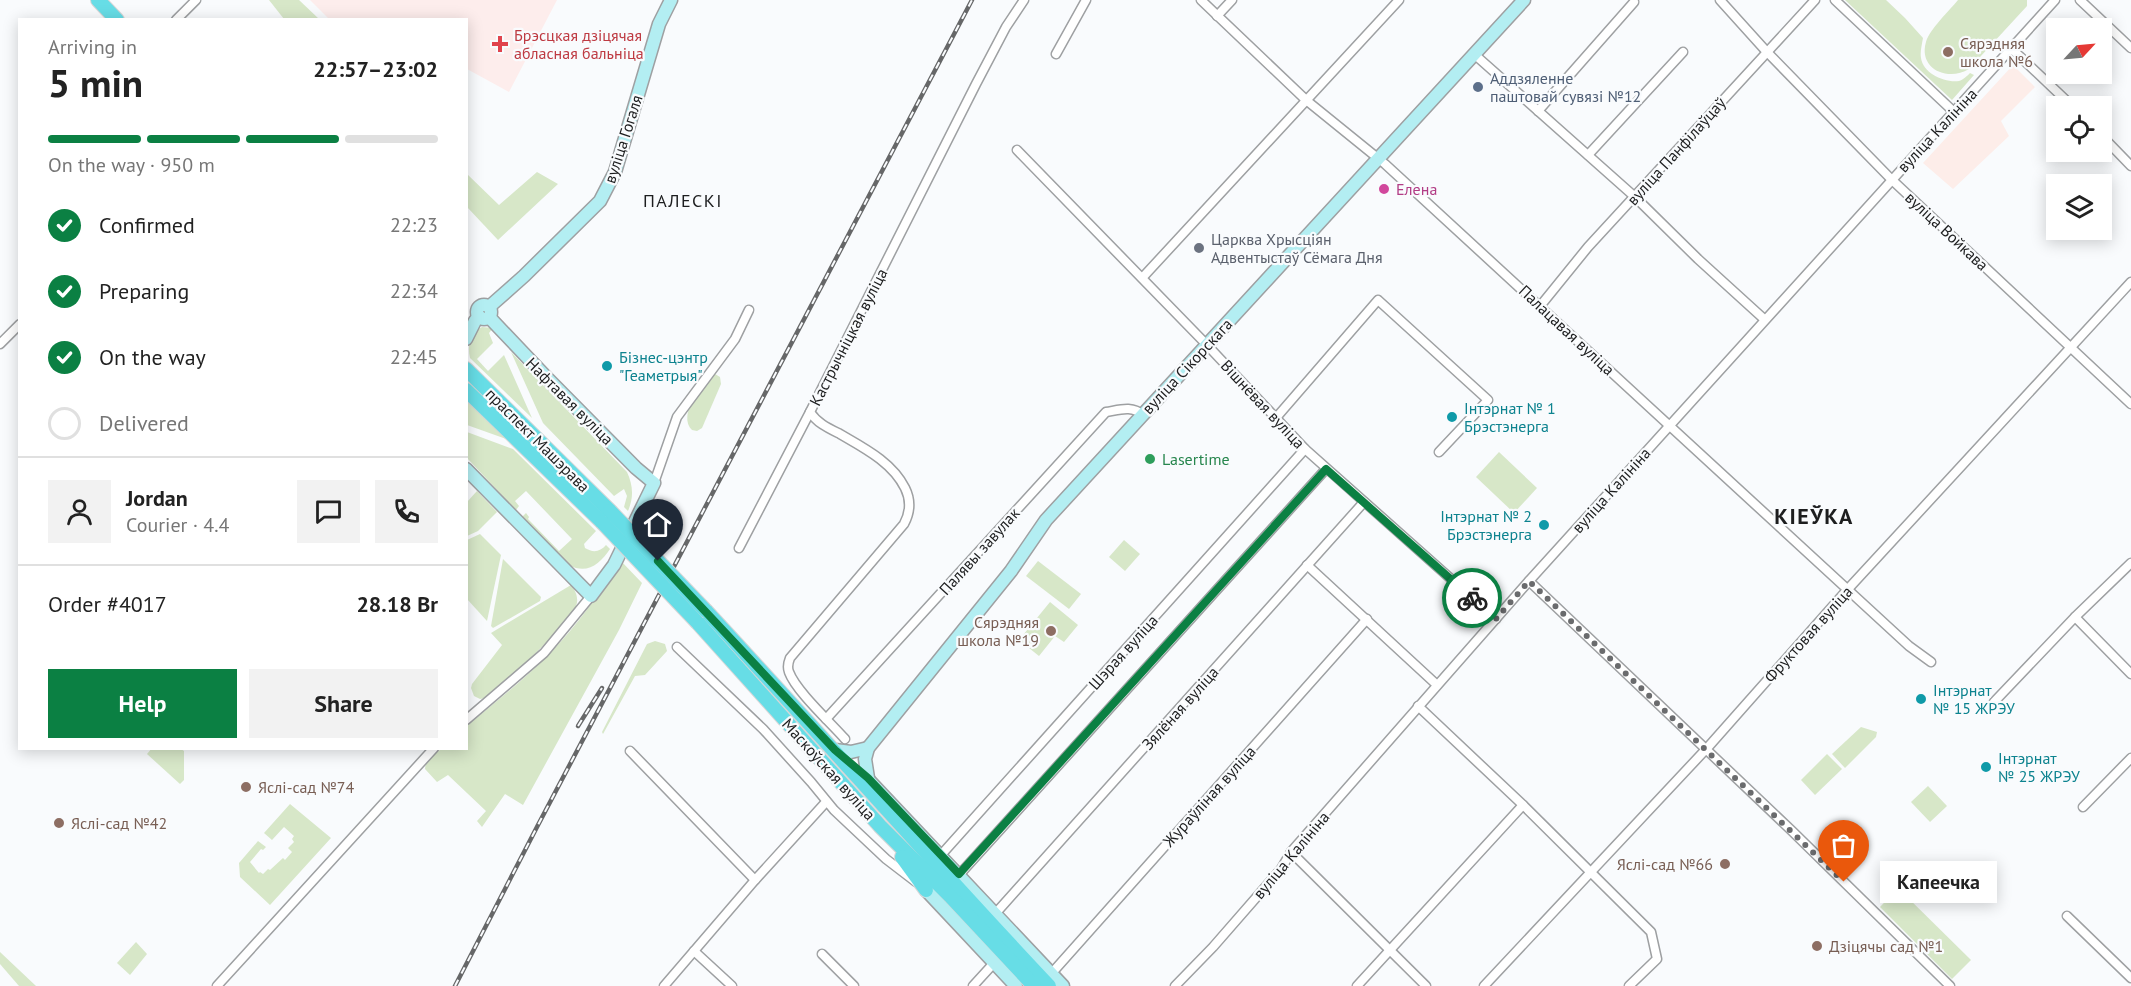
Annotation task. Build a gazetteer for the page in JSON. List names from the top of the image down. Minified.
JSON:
{"streets":{"main road":["праспект Машэрава","Маскоўская вуліца"],"street":["вуліца Калініна","вуліца Гогаля","вуліца Панфілаўцаў","вуліца Войкава","Палацавая вуліца","Кастрычніцкая вуліца","вуліца Сікорскага","Нафтавая вуліца","Вішнёвая вуліца","Палявы завулак","Фруктовая вуліца","Шэрая вуліца","Зялёная вуліца","Жураўліная вуліца"]},"crossings":[["вуліца Калініна","вуліца Войкава"],["вуліца Калініна","Палацавая вуліца"],["вуліца Калініна","Вішнёвая вуліца"],["вуліца Гогаля","Нафтавая вуліца"],["вуліца Панфілаўцаў","вуліца Войкава"],["вуліца Панфілаўцаў","Палацавая вуліца"],["вуліца Войкава","Фруктовая вуліца"],["Палацавая вуліца","вуліца Сікорскага"],["Палацавая вуліца","Фруктовая вуліца"],["Кастрычніцкая вуліца","Палявы завулак"],["вуліца Сікорскага","Вішнёвая вуліца"],["вуліца Сікорскага","Палявы завулак"],["Вішнёвая вуліца","Шэрая вуліца"],["Вішнёвая вуліца","Зялёная вуліца"],["праспект Машэрава","Маскоўская вуліца"],["Шэрая вуліца","Маскоўская вуліца"],["Зялёная вуліца","Маскоўская вуліца"],["Маскоўская вуліца","Жураўліная вуліца"]],"districts":["ПАЛЕСКІ","КІЕЎКА"],"places":{"health":["Брэсцкая дзіцячая абласная бальніца"],"other":["Сярэдняя школа №6","Аддзяленне паштовай сувязі №12","Елена","Царква Хрысціян Адвентыстаў Сёмага Дня","Бізнес-цэнтр \"Геаметрыя\"","Інтэрнат № 1 Брэстэнерга","Lasertime","Інтэрнат № 2 Брэстэнерга","Сярэдняя школа №19","Інтэрнат № 15 ЖРЭУ","Інтэрнат № 25 ЖРЭУ","Яслі-сад №74","Яслі-сад №42","Яслі-сад №66","Капеечка","Дзіцячы сад №1"]},"north":"top right","page":{"heading":["5 min","Arriving in","22:57–23:02"],"panel":["Jordan","Courier · 4.4","Order #4017","28.18 Br"],"bar":"On the way · 950 m","list":[["Confirmed","22:23"],["Preparing","22:34"],["On the way","22:45"],"Delivered"],"buttons":["Help","Share"],"bubble":"Капеечка"}}
